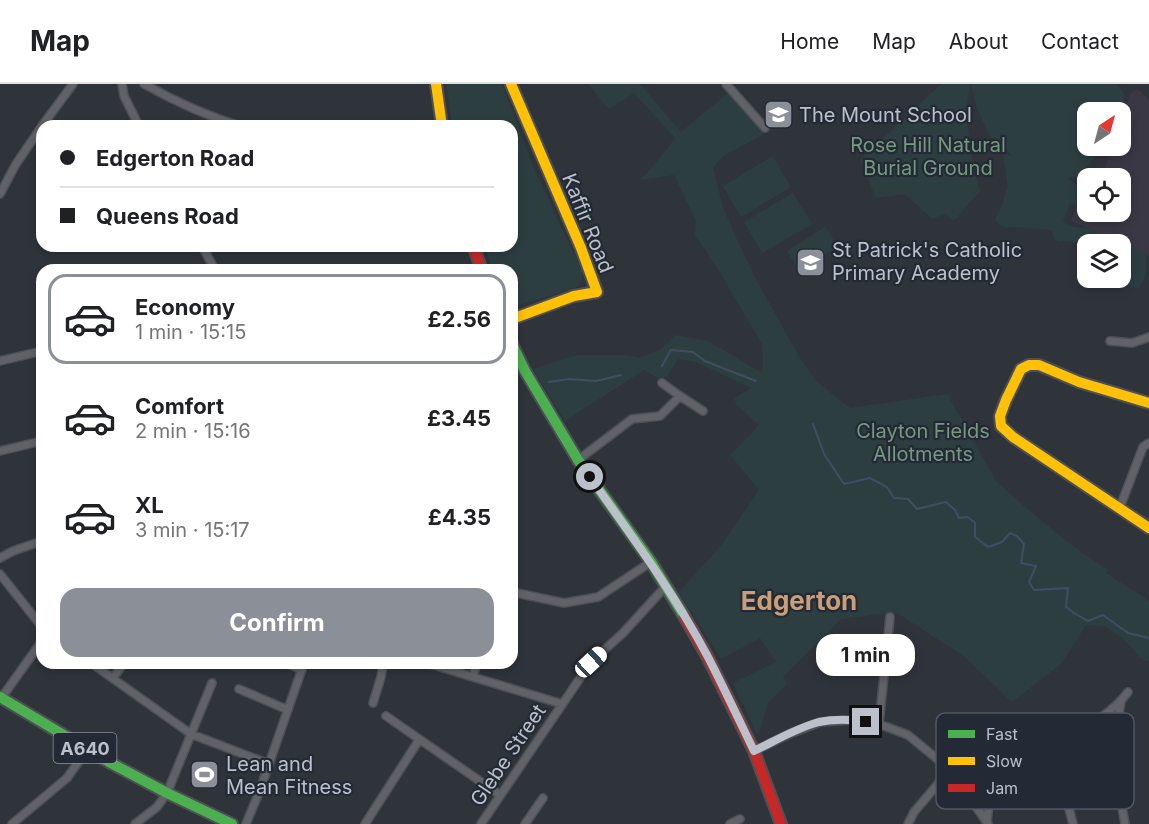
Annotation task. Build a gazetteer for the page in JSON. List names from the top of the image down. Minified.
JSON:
{"streets":{"main road":["Kaffir Road","A640"],"street":["Glebe Street"]},"districts":["Edgerton"],"parks":["Rose Hill Natural Burial Ground","Clayton Fields Allotments"],"places":{"school or university":["The Mount School","St Patrick's Catholic Primary Academy"],"sports":["Lean and Mean Fitness"]},"legend":["Fast","Slow","Jam"],"north":"top right","page":{"header":"Map","nav":["Home","Map","About","Contact"],"banner":["Edgerton Road","Queens Road"],"list":[{"name":"Economy","note":"1 min · 15:15","value":"£2.56"},{"name":"Comfort","note":"2 min · 15:16","value":"£3.45"},{"name":"XL","note":"3 min · 15:17","value":"£4.35"}],"buttons":"Confirm","bubble":"1 min"}}
